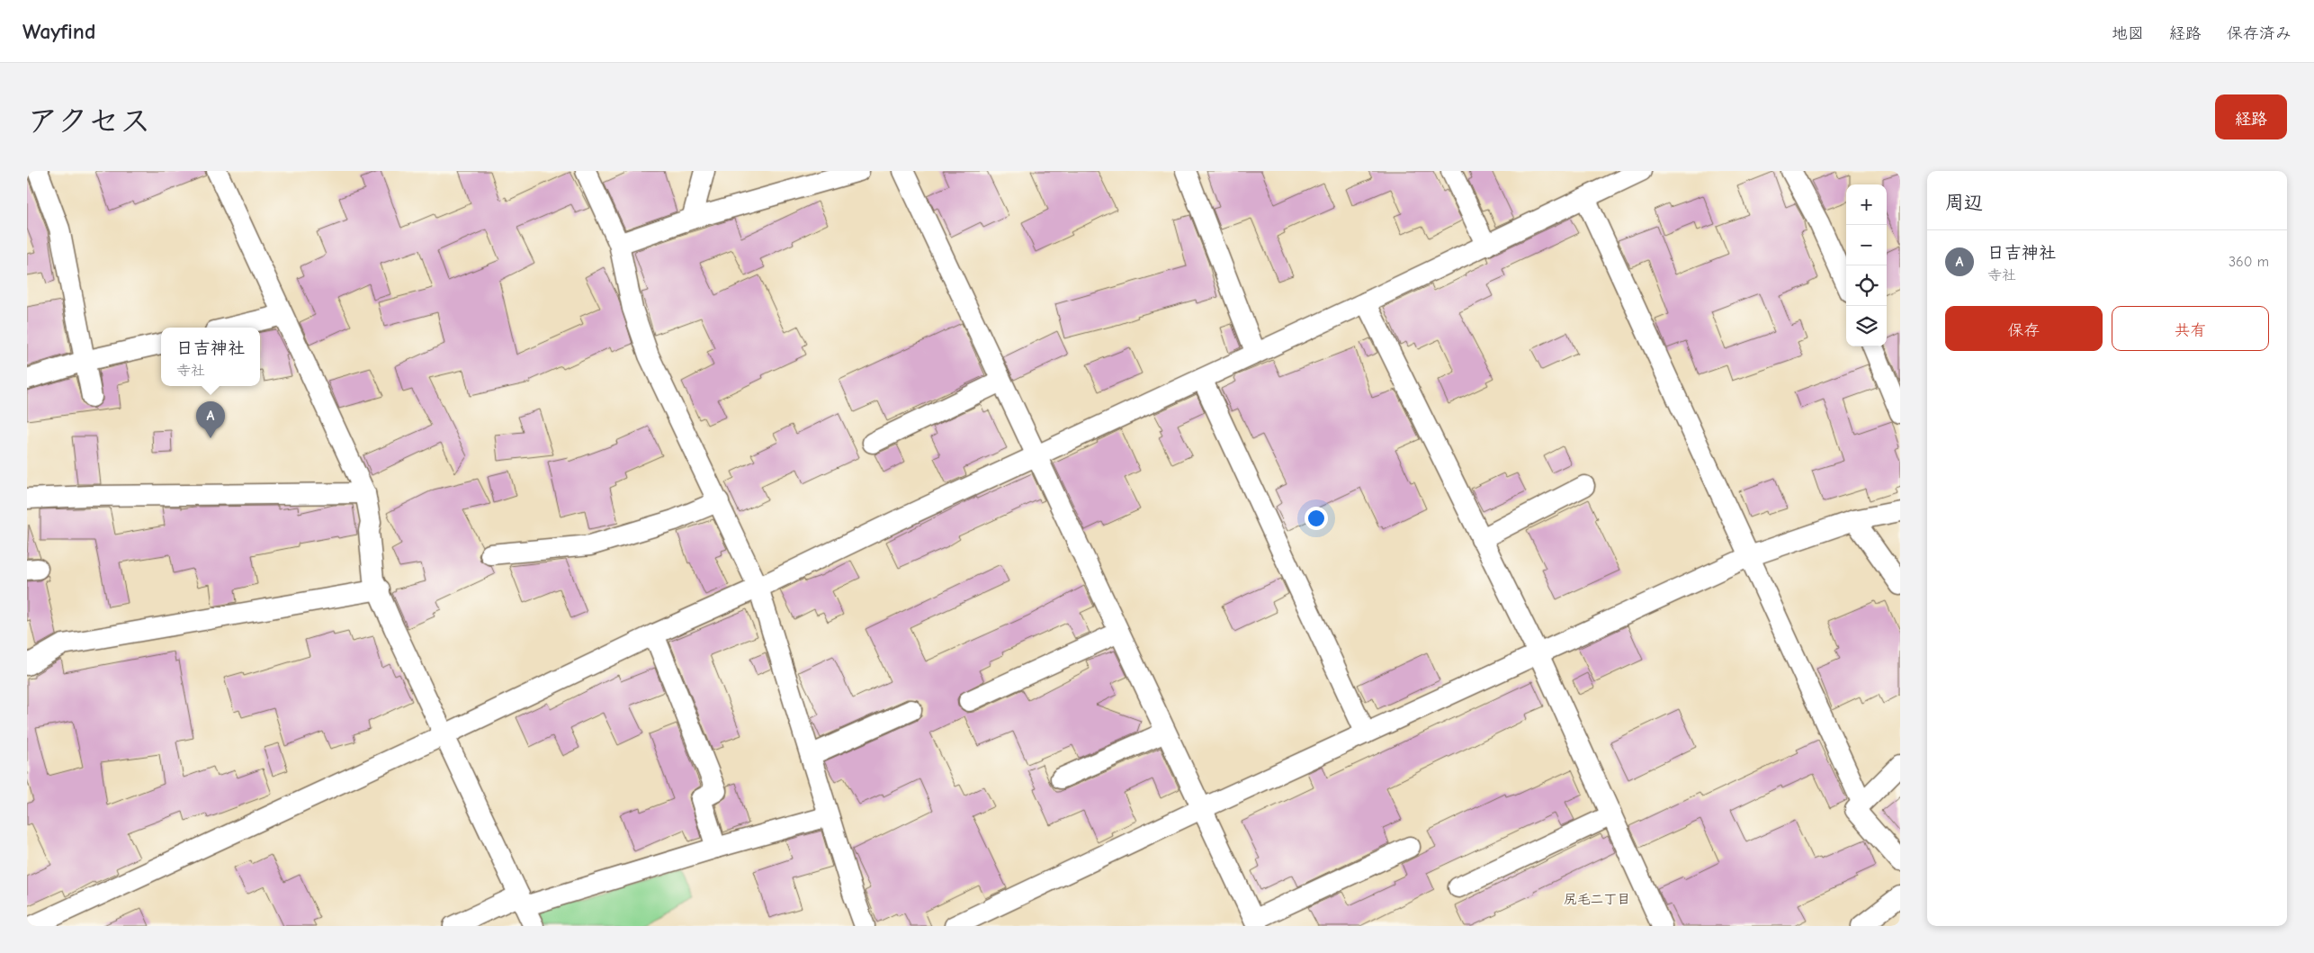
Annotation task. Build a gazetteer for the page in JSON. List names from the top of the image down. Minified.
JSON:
{"districts":["尻毛二丁目"],"page":{"header":"Wayfind","nav":["地図","経路","保存済み"],"title":"アクセス","buttons":["経路",["保存","共有"]],"heading":"周辺","map_buttons":["+","−"],"list":[{"mark":"A","name":"日吉神社","note":"寺社","value":"360 m"}],"popup":["日吉神社","寺社"],"pins":"A"}}
